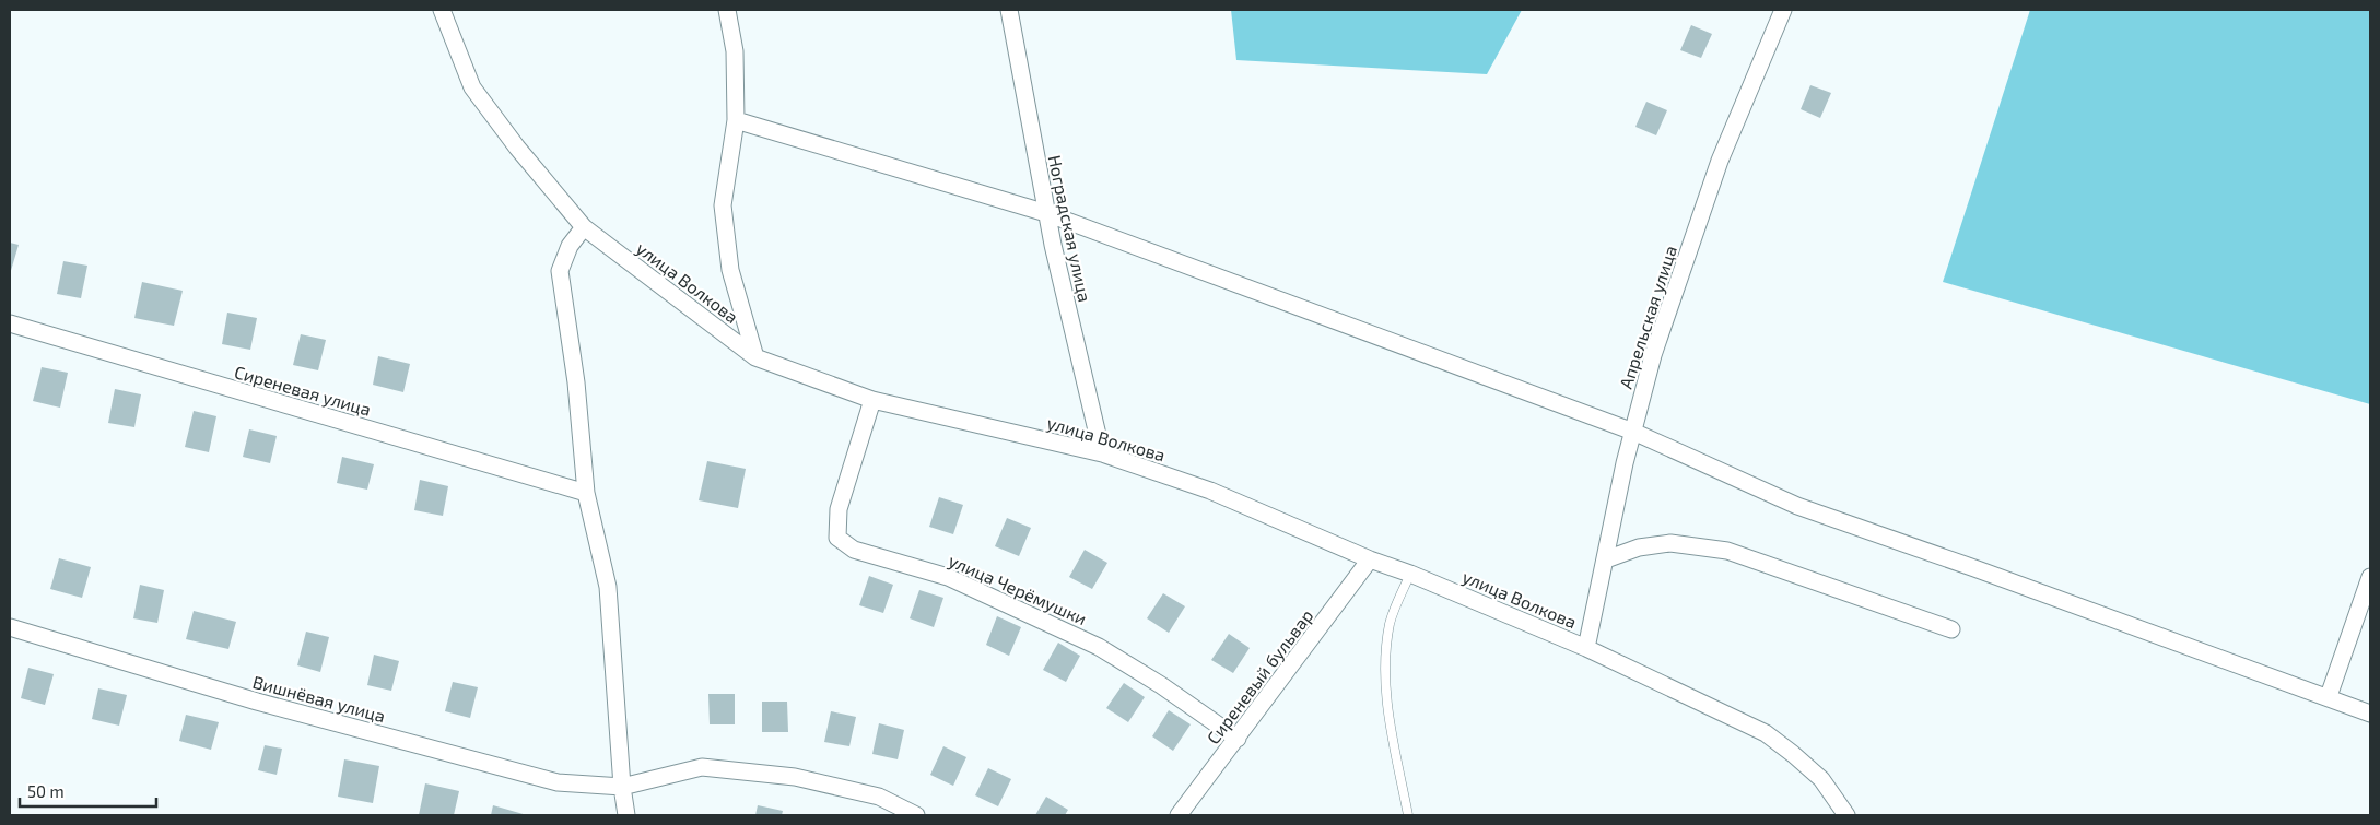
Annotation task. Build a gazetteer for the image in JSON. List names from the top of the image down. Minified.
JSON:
{"streets":{"street":["Ноградская улица","улица Волкова","Апрельская улица","Сиреневая улица","улица Черёмушки","Сиреневый бульвар","Вишнёвая улица"]},"crossings":[["Ноградская улица","улица Волкова"],["улица Волкова","Апрельская улица"],["улица Волкова","улица Черёмушки"],["улица Волкова","Сиреневый бульвар"],["улица Черёмушки","Сиреневый бульвар"]],"scale_bar":"50 m"}
